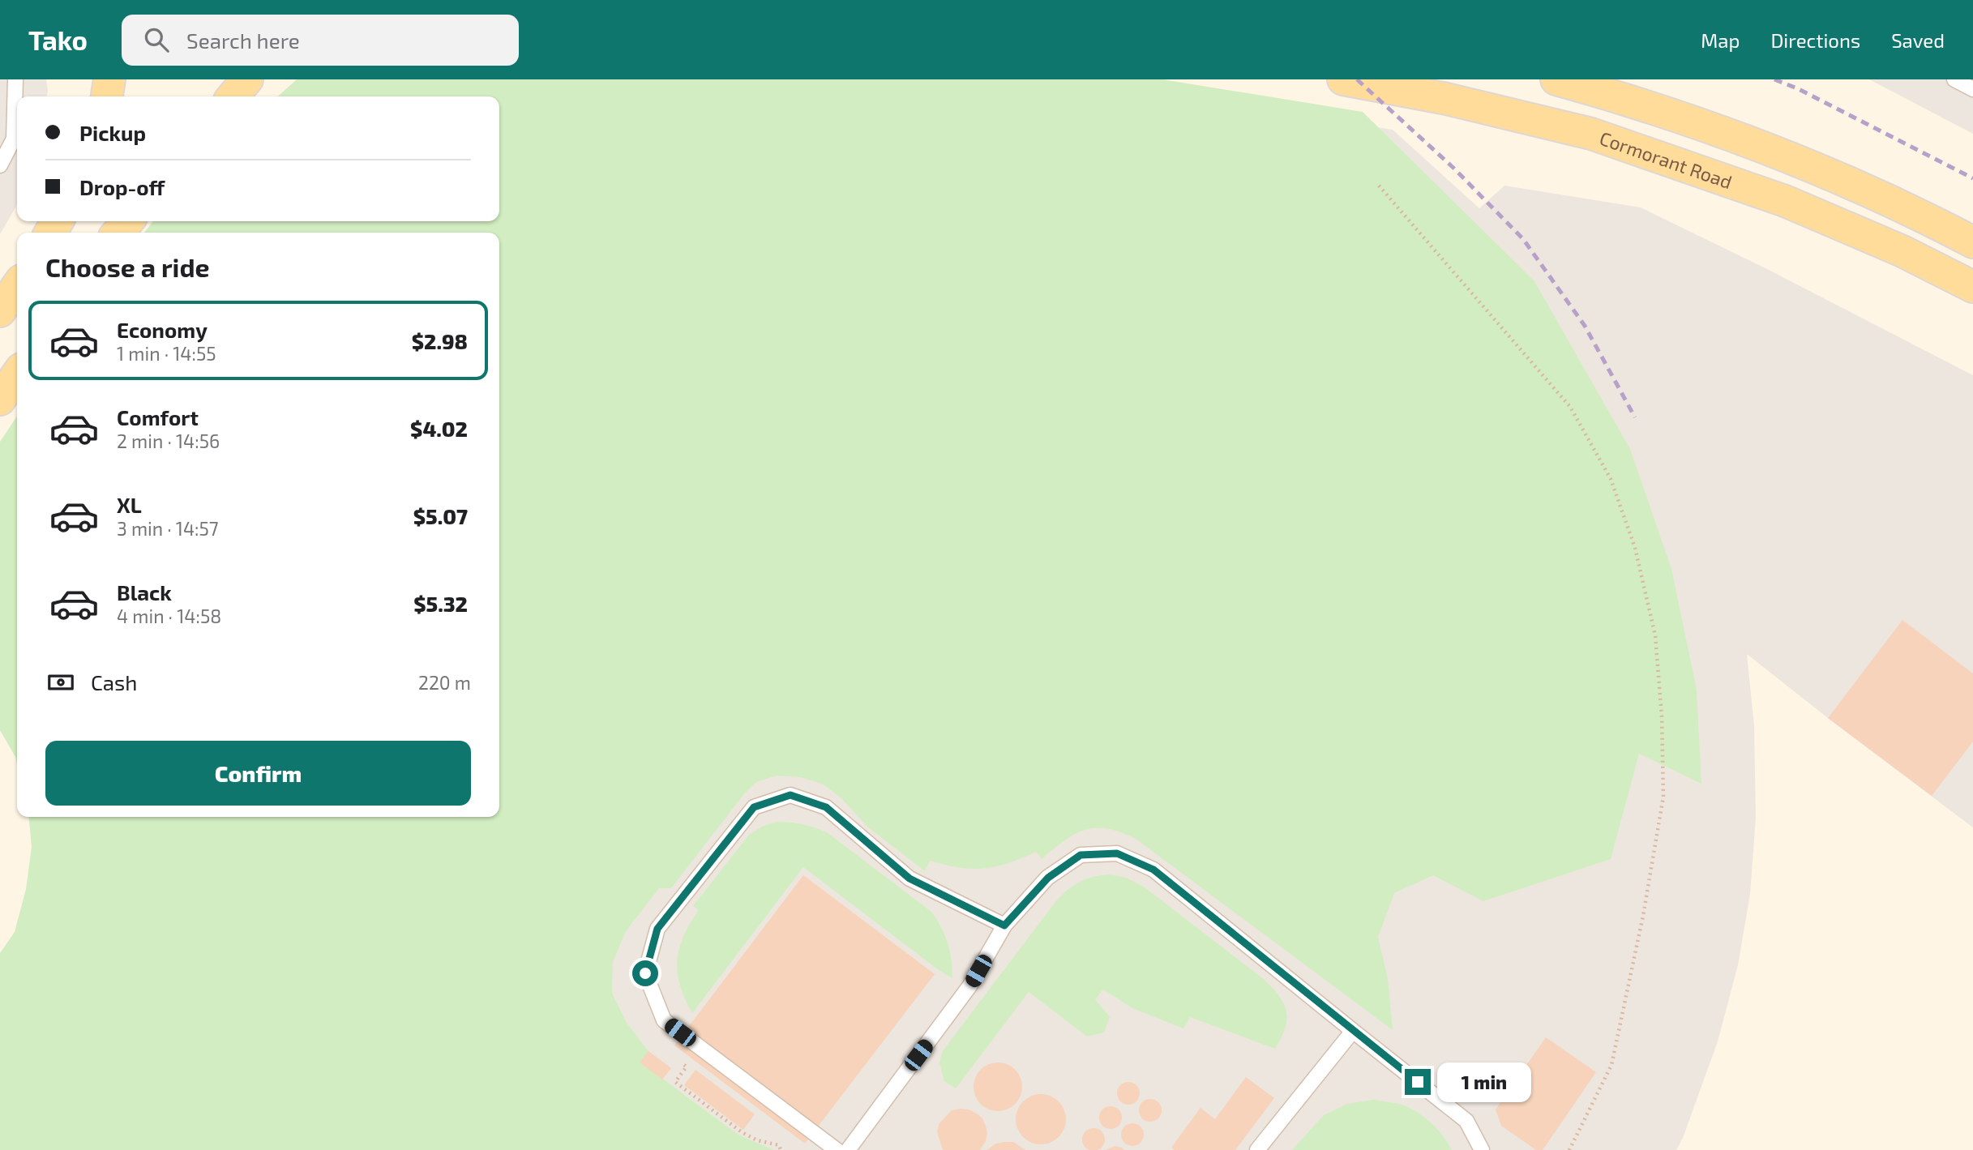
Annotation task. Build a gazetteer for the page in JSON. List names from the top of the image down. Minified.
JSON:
{"streets":{"main road":["Cormorant Road"]},"page":{"header":"Tako","search":"Search here","nav":["Map","Directions","Saved"],"banner":["Pickup","Drop-off"],"heading":"Choose a ride","list":[{"name":"Economy","note":"1 min · 14:55","value":"$2.98"},{"name":"Comfort","note":"2 min · 14:56","value":"$4.02"},{"name":"XL","note":"3 min · 14:57","value":"$5.07"},{"name":"Black","note":"4 min · 14:58","value":"$5.32"}],"pay":["Cash","220 m"],"buttons":"Confirm","bubble":"1 min"}}
